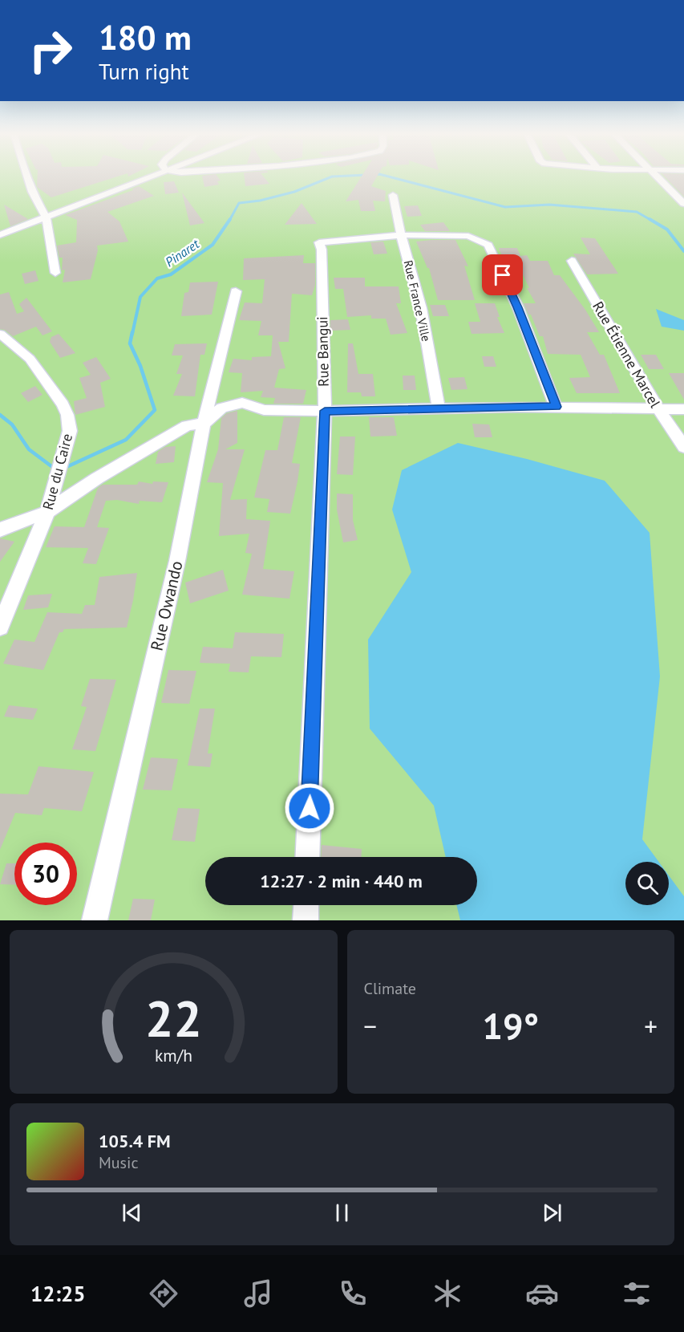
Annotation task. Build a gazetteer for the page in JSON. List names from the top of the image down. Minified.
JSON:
{"streets":{"street":["Rue France Ville","Rue Bangui","Rue Étienne Marcel","Rue du Caire","Rue Owando"]},"crossings":[["Rue France Ville","Rue Bangui"]],"water":["Pinaret"],"page":{"turn":["180 m","Turn right"],"limit":"30","trip":"12:27 · 2 min · 440 m","tile":"Climate","heat":["−","19°","+"],"song":["105.4 FM","Music"],"tabs":"12:25","gauge":["22","km/h"]}}
